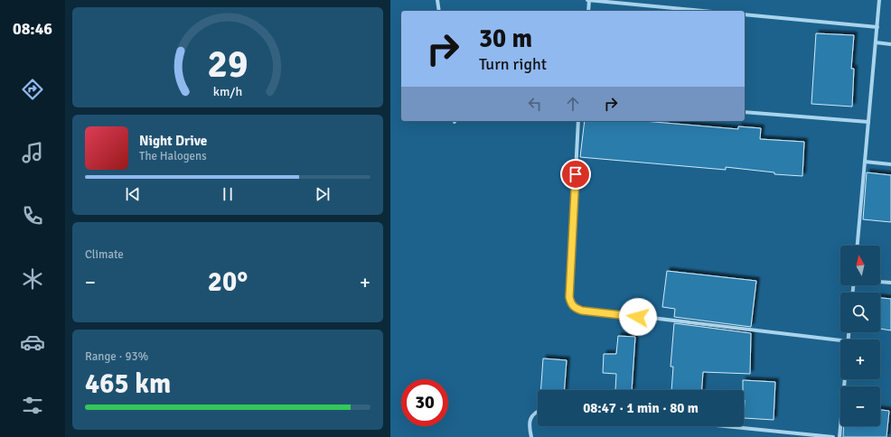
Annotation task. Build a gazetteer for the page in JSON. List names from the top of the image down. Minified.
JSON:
{"north":"top","page":{"tabs":"08:46","turn":["30 m","Turn right"],"song":["Night Drive","The Halogens"],"tile":["Climate",["Range · 93%","465 km"]],"map_buttons":["+","−"],"heat":["−","20°","+"],"limit":"30","trip":"08:47 · 1 min · 80 m","gauge":["29","km/h"]}}
